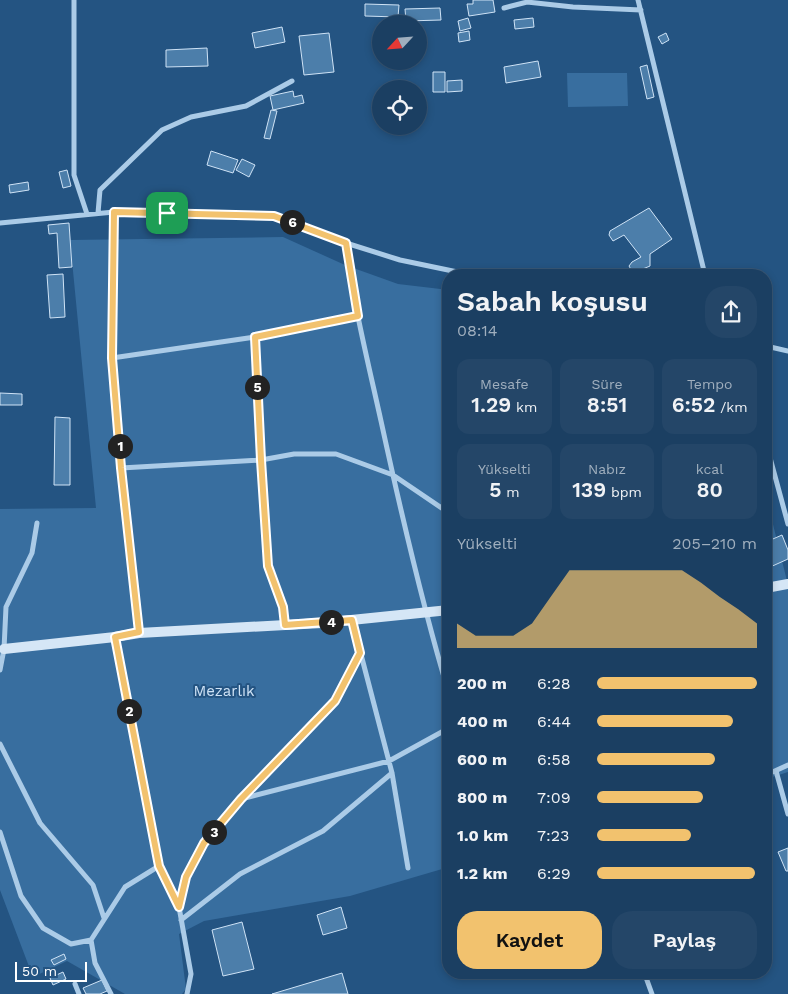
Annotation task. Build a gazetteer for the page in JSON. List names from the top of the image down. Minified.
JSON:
{"parks":["Mezarlık"],"scale_bar":"50 m","north":"bottom left","page":{"pins":["6","5","1","4","2","3"],"heading":["Sabah koşusu","08:14"],"stats":[["Mesafe","1.29 km"],["Süre","8:51"],["Tempo","6:52 /km"],["Yükselti","5 m"],["Nabız","139 bpm"],["kcal","80"]],"chart":["Yükselti","205–210 m"],"list":[{"name":"200 m","note":"6:28"},{"name":"400 m","note":"6:44"},{"name":"600 m","note":"6:58"},{"name":"800 m","note":"7:09"},{"name":"1.0 km","note":"7:23"},{"name":"1.2 km","note":"6:29"}],"buttons":["Kaydet","Paylaş"],"scale":"50 m"}}
